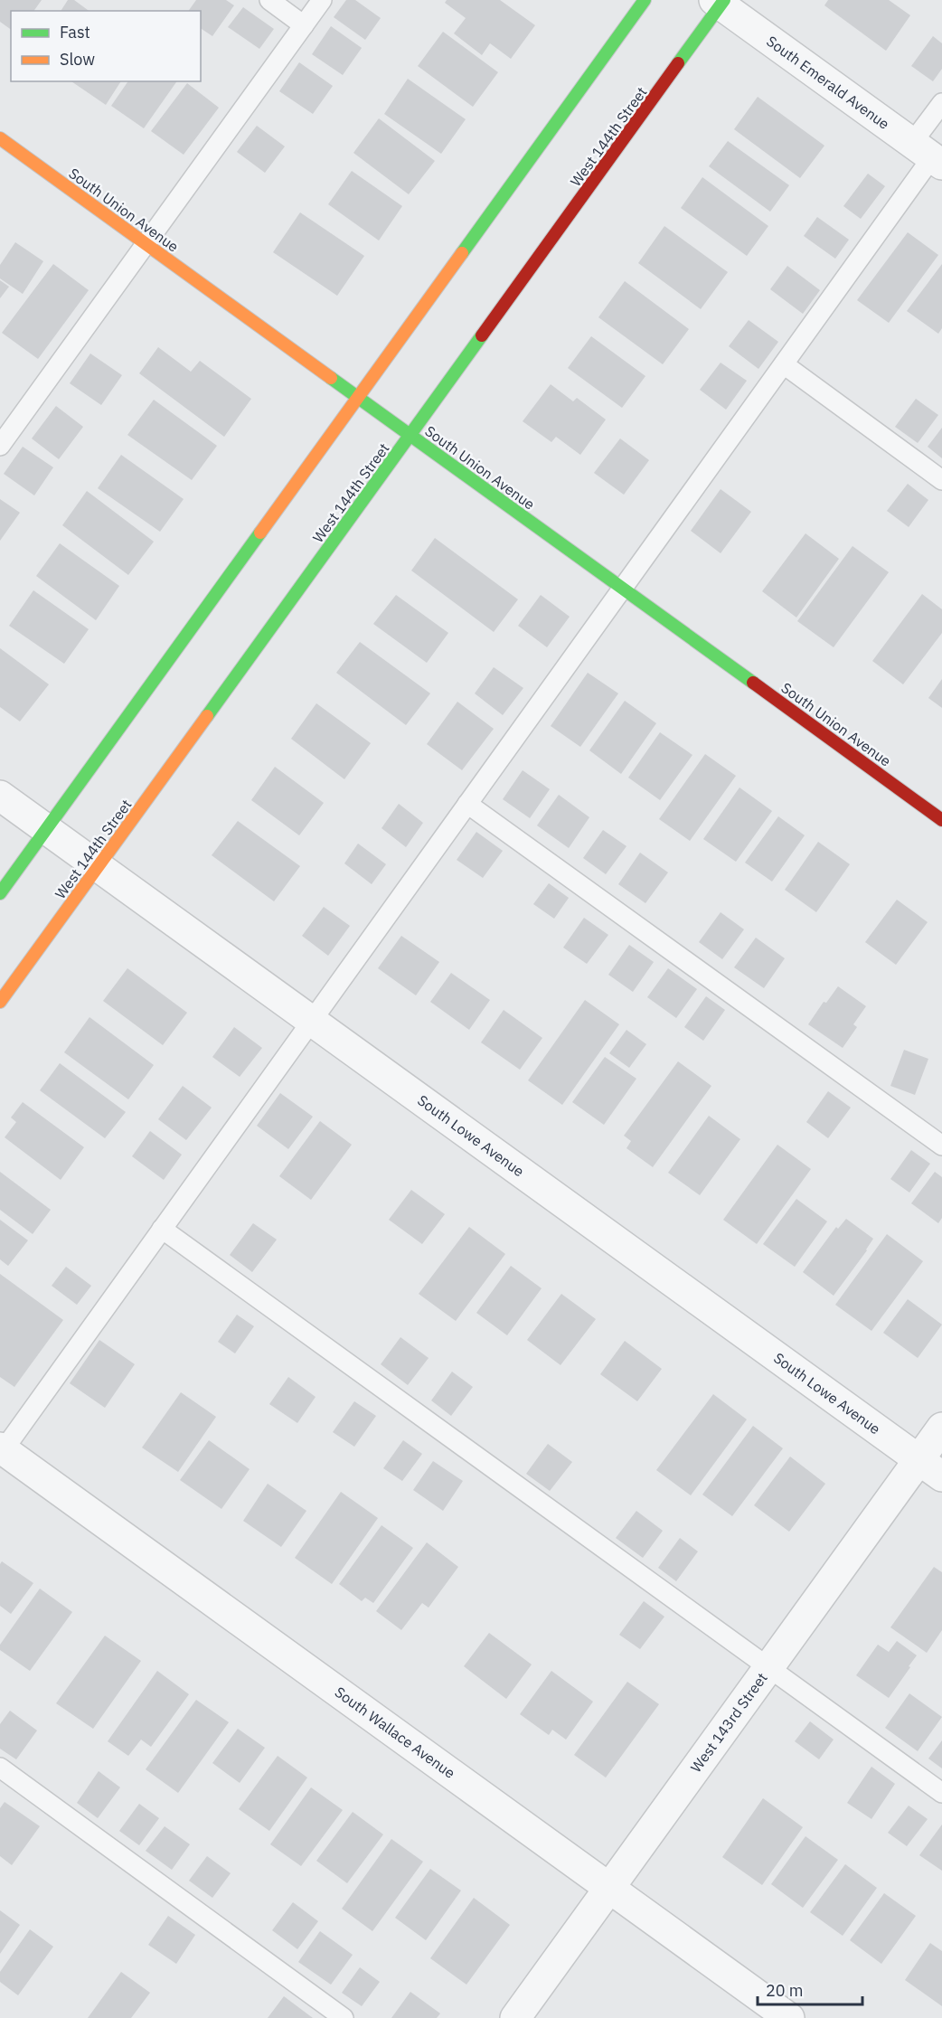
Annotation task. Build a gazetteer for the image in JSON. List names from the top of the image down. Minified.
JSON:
{"streets":{"street":["South Emerald Avenue","West 144th Street","South Union Avenue","South Lowe Avenue","West 143rd Street","South Wallace Avenue"]},"crossings":[["South Emerald Avenue","West 144th Street"],["West 144th Street","South Union Avenue"],["West 144th Street","South Lowe Avenue"],["South Lowe Avenue","West 143rd Street"],["West 143rd Street","South Wallace Avenue"]],"legend":["Fast","Slow"],"scale_bar":"20 m"}
